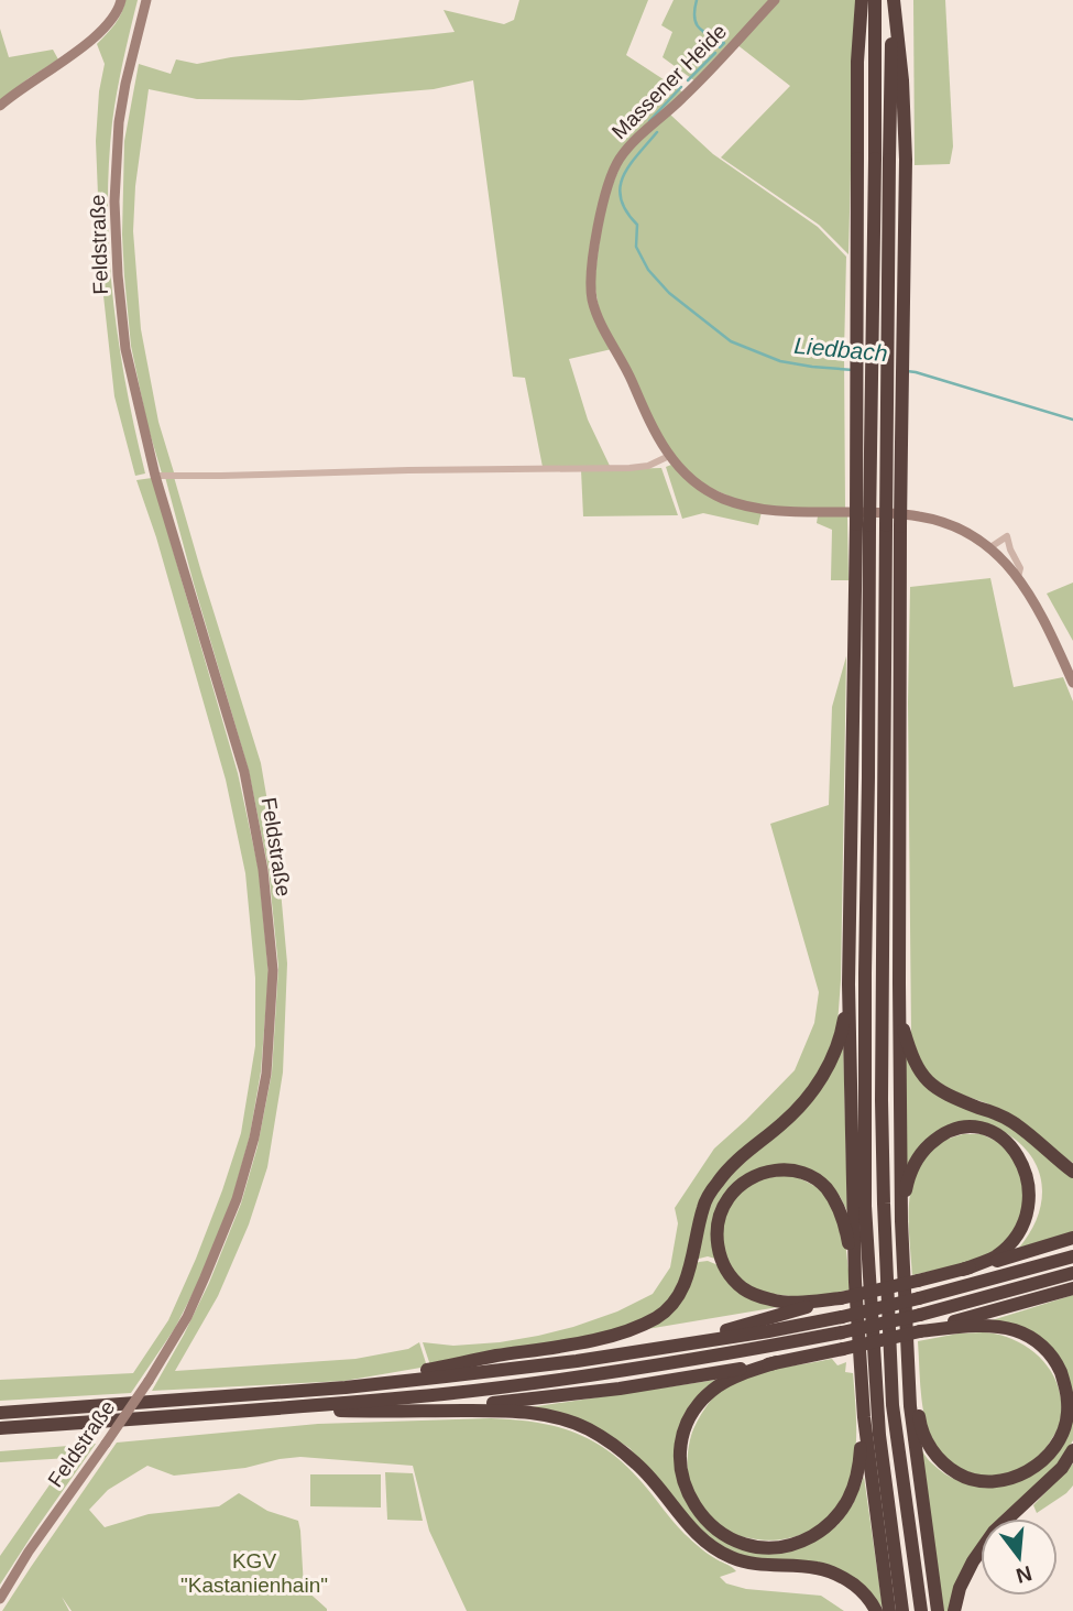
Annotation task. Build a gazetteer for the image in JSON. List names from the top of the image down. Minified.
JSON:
{"streets":{"main road":["Massener Heide","Feldstraße"]},"water":["Liedbach"],"parks":["KGV \"Kastanienhain\""],"north":"bottom"}
